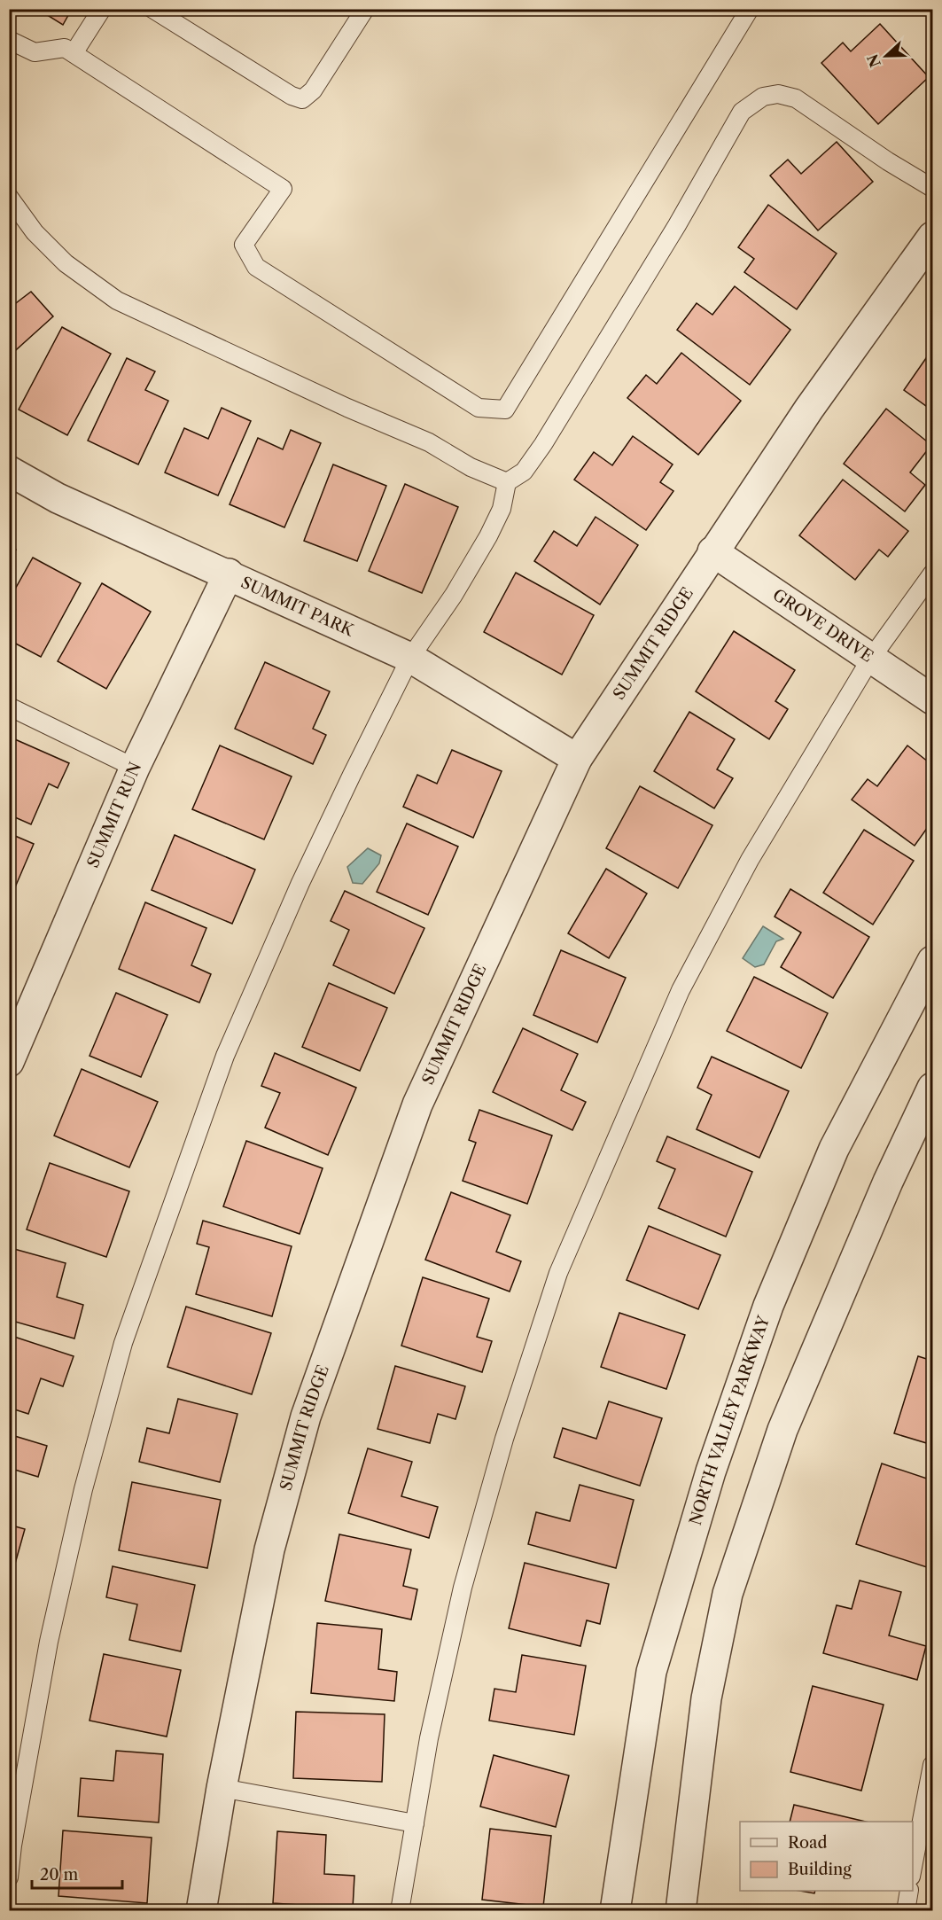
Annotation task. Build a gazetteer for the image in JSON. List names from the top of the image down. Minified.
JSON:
{"streets":{"street":["SUMMIT PARK","GROVE DRIVE","SUMMIT RIDGE","SUMMIT RUN","NORTH VALLEY PARKWAY"]},"crossings":[["SUMMIT PARK","SUMMIT RIDGE"],["SUMMIT PARK","SUMMIT RUN"],["GROVE DRIVE","SUMMIT RIDGE"]],"legend":["Road","Building"],"scale_bar":"20 m","north":"left"}
